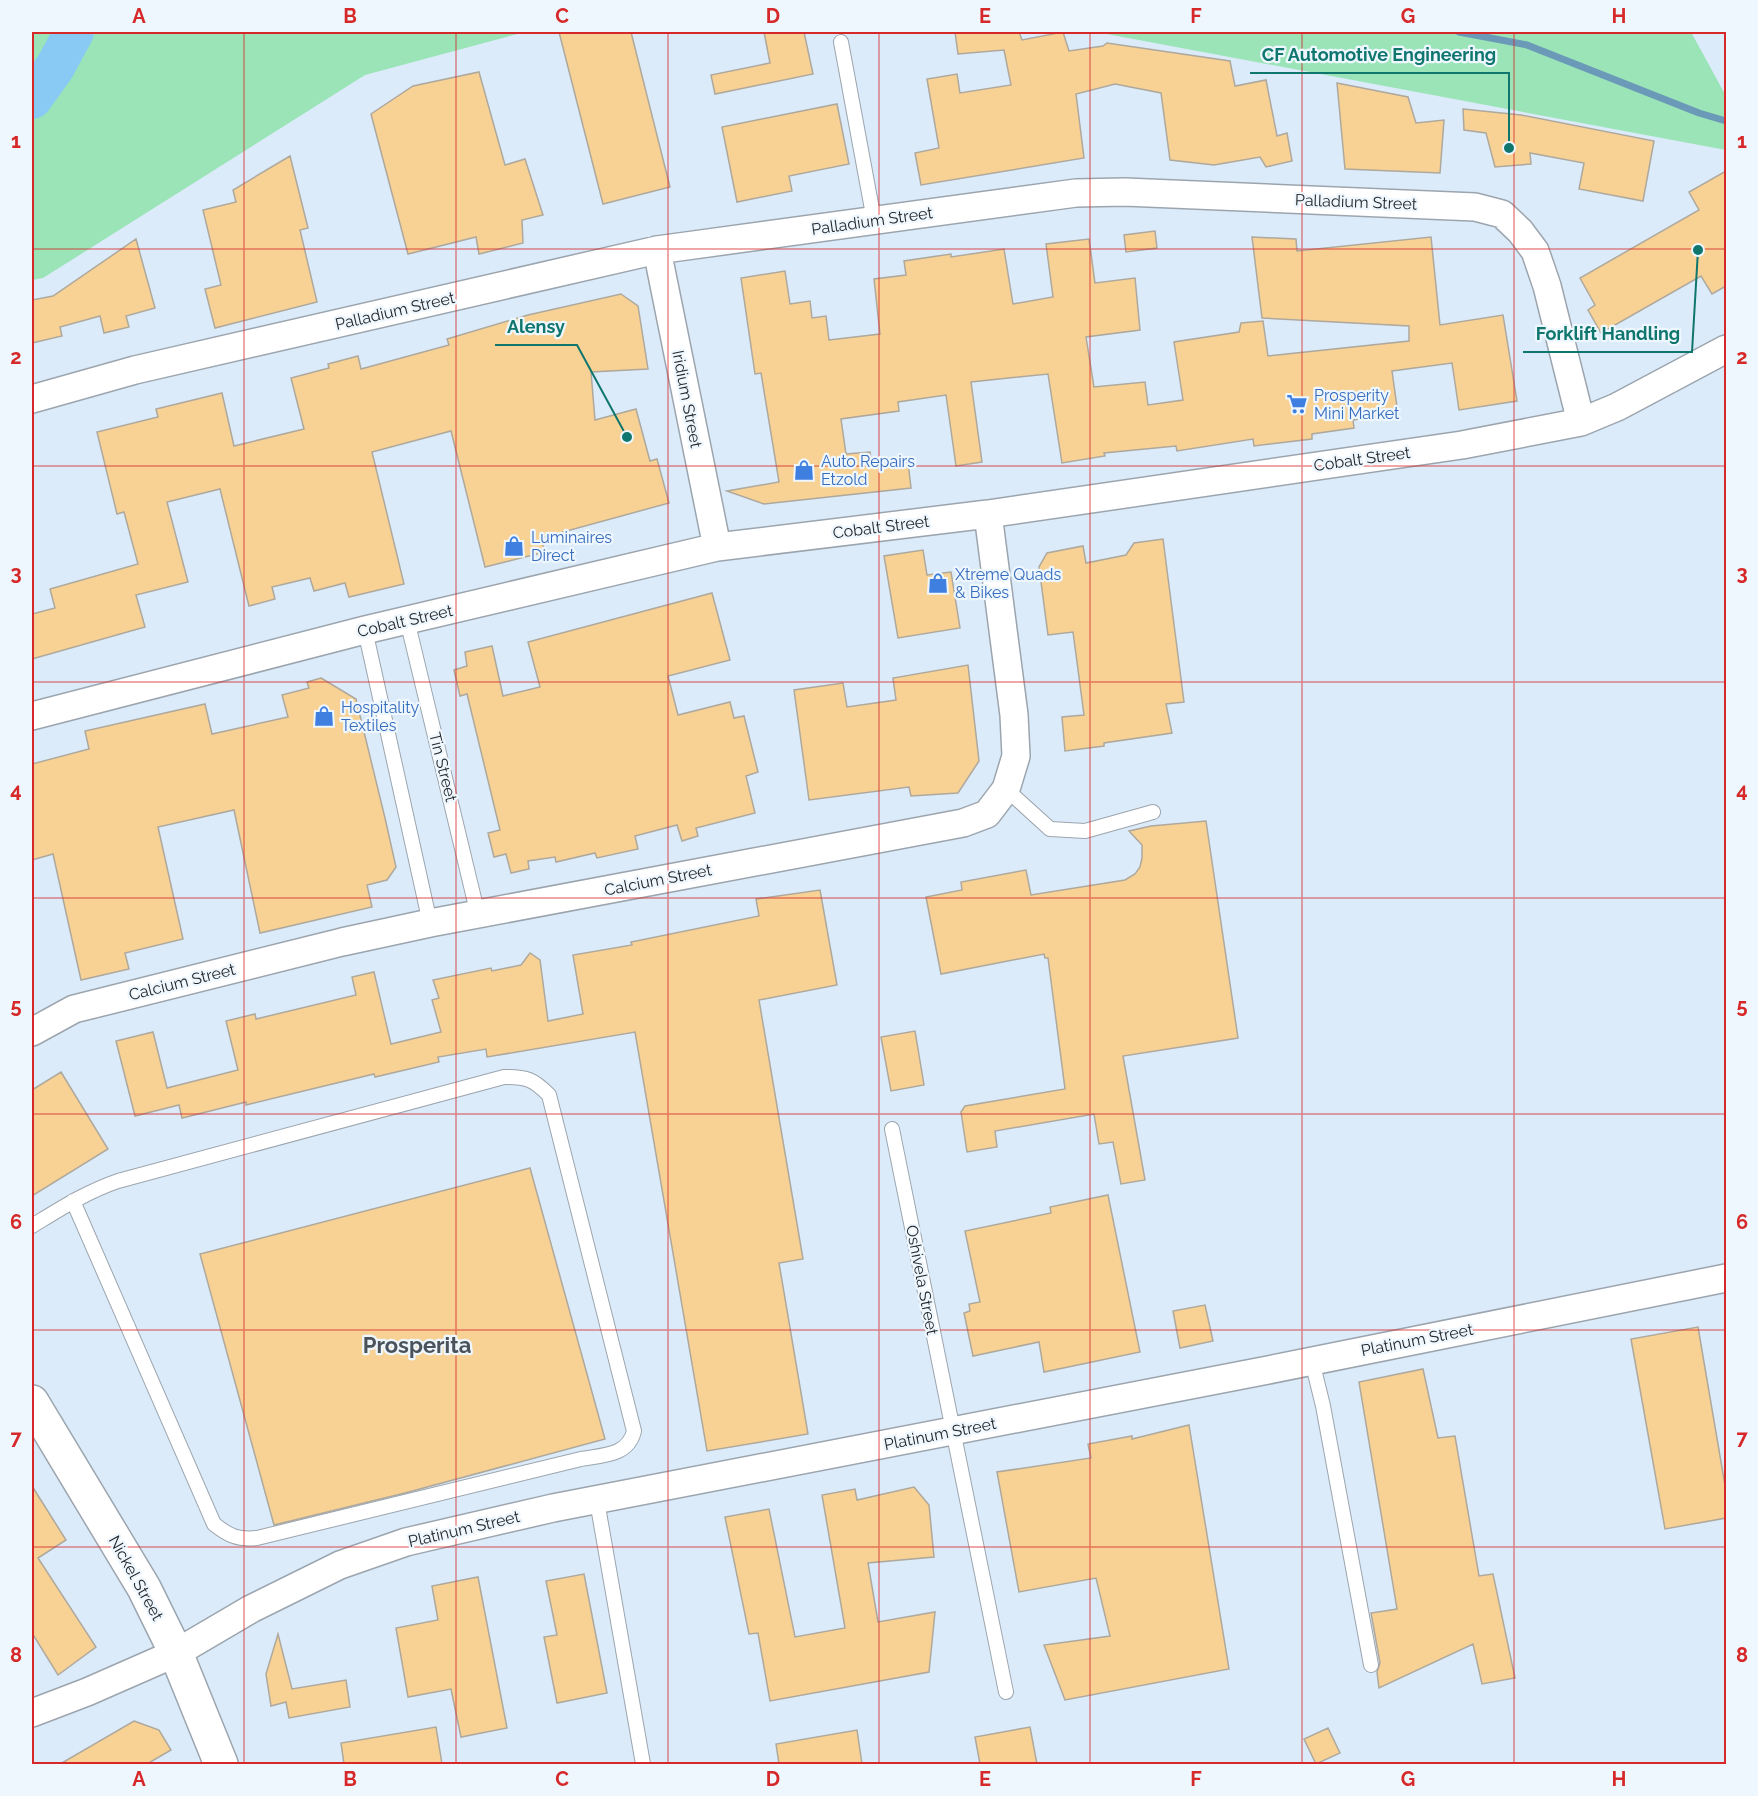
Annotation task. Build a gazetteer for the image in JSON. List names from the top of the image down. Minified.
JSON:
{"streets":{"street":["Palladium Street","Iridium Street","Cobalt Street","Calcium Street","Platinum Street","Nickel Street"],"lane":["Tin Street","Oshivela Street"]},"crossings":[["Palladium Street","Iridium Street"],["Palladium Street","Cobalt Street"],["Iridium Street","Cobalt Street"],["Cobalt Street","Tin Street"],["Cobalt Street","Calcium Street"],["Tin Street","Calcium Street"],["Oshivela Street","Platinum Street"],["Platinum Street","Nickel Street"]],"districts":["Prosperita"],"places":{"other":["CF Automotive Engineering","Forklift Handling","Alensy"],"supermarket":["Prosperity Mini Market"],"shop":["Auto Repairs Etzold","Luminaires Direct","Xtreme Quads & Bikes","Hospitality Textiles"]},"grid":{"columns":["A","B","C","D","E","F","G","H"],"rows":["1","2","3","4","5","6","7","8"]}}
